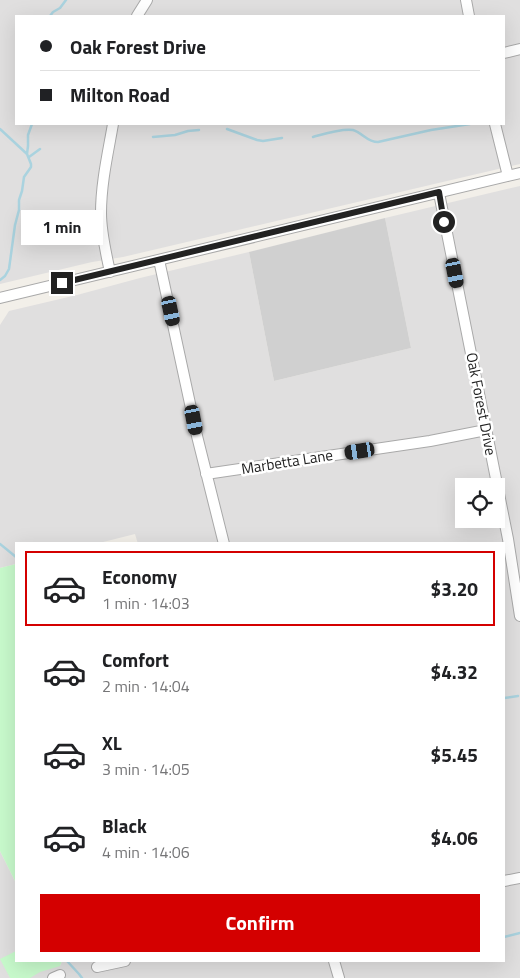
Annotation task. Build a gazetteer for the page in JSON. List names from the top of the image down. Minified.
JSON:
{"streets":{"street":["Oak Forest Drive","Marbetta Lane"]},"crossings":[["Oak Forest Drive","Marbetta Lane"]],"page":{"banner":["Oak Forest Drive","Milton Road"],"bubble":"1 min","list":[{"name":"Economy","note":"1 min · 14:03","value":"$3.20"},{"name":"Comfort","note":"2 min · 14:04","value":"$4.32"},{"name":"XL","note":"3 min · 14:05","value":"$5.45"},{"name":"Black","note":"4 min · 14:06","value":"$4.06"}],"buttons":"Confirm"}}
